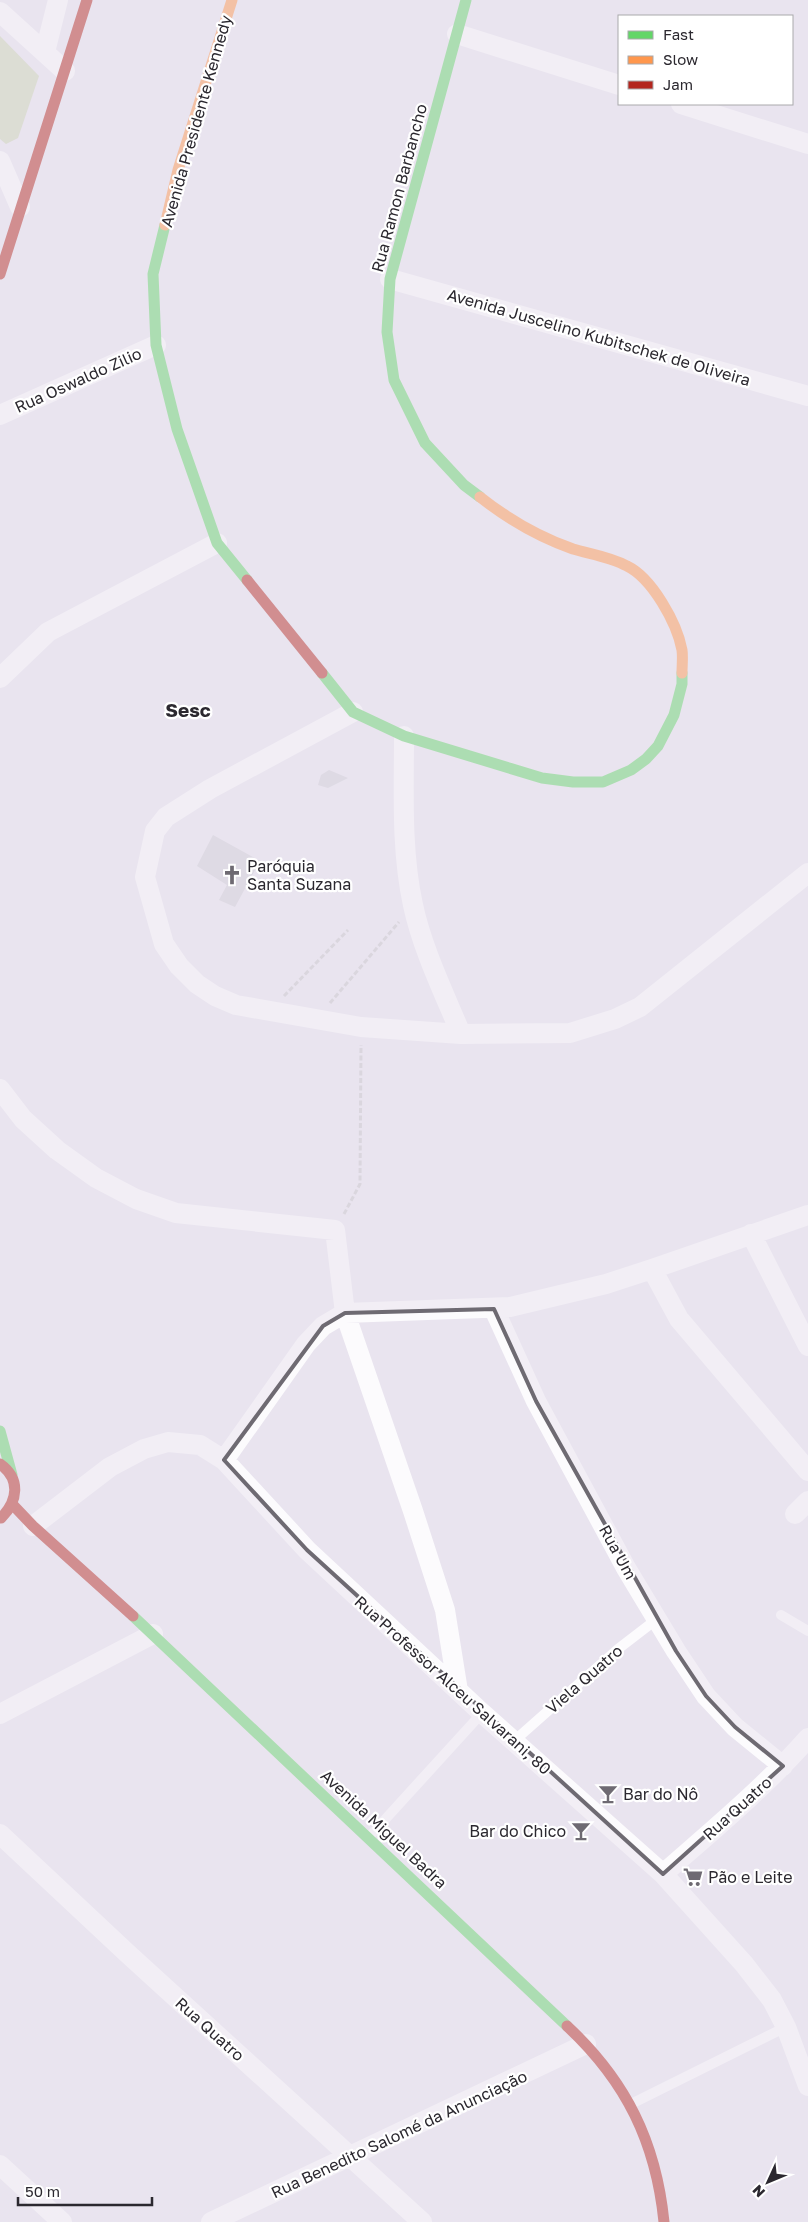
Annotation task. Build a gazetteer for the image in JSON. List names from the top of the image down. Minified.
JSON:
{"streets":{"street":["Avenida Presidente Kennedy","Rua Ramon Barbancho","Avenida Juscelino Kubitschek de Oliveira","Rua Oswaldo Zilio","Rua Um","Rua Professor Alceu Salvarani, 80","Rua Quatro","Avenida Miguel Badra","Rua Benedito Salomé da Anunciação"],"lane":["Viela Quatro"]},"crossings":[["Avenida Presidente Kennedy","Rua Ramon Barbancho"],["Avenida Presidente Kennedy","Rua Oswaldo Zilio"],["Rua Ramon Barbancho","Avenida Juscelino Kubitschek de Oliveira"],["Rua Um","Viela Quatro"],["Rua Um","Rua Quatro"],["Viela Quatro","Rua Professor Alceu Salvarani, 80"],["Rua Professor Alceu Salvarani, 80","Rua Quatro"],["Rua Professor Alceu Salvarani, 80","Avenida Miguel Badra"],["Rua Quatro","Rua Benedito Salomé da Anunciação"],["Avenida Miguel Badra","Rua Benedito Salomé da Anunciação"]],"districts":["Sesc"],"places":{"church":["Paróquia Santa Suzana"],"bar":["Bar do Nô","Bar do Chico"],"supermarket":["Pão e Leite"]},"legend":["Fast","Slow","Jam"],"scale_bar":"50 m","north":"bottom left"}
